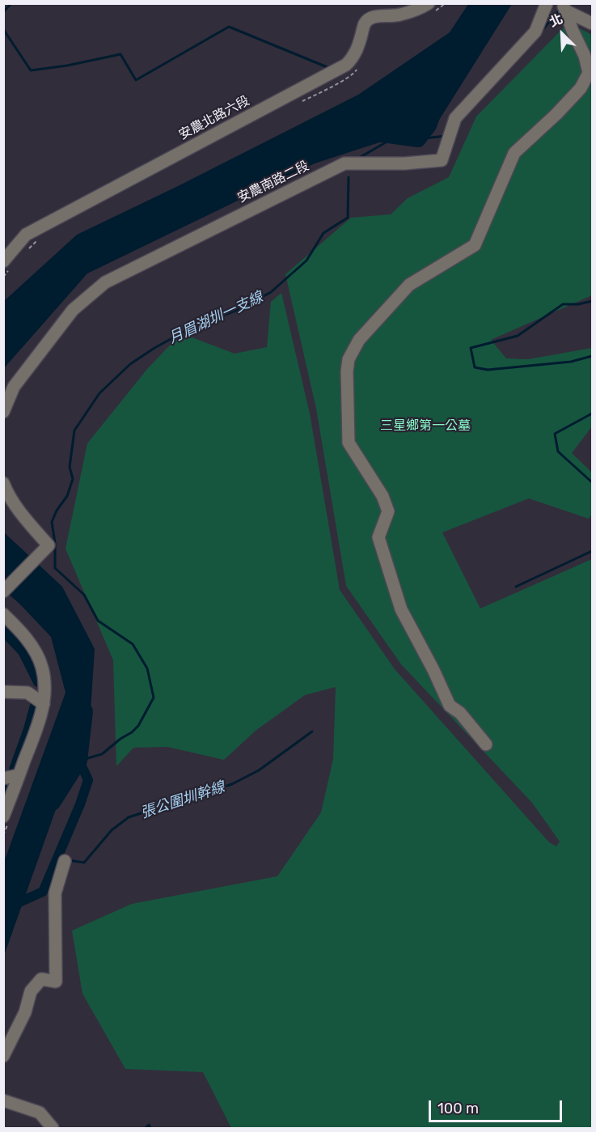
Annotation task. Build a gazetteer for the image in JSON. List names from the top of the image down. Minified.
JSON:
{"streets":{"lane":["安農北路六段","安農南路二段"]},"water":["月眉湖圳一支線","張公圍圳幹線"],"parks":["三星鄉第一公墓"],"scale_bar":"100 m","north":"top left"}
